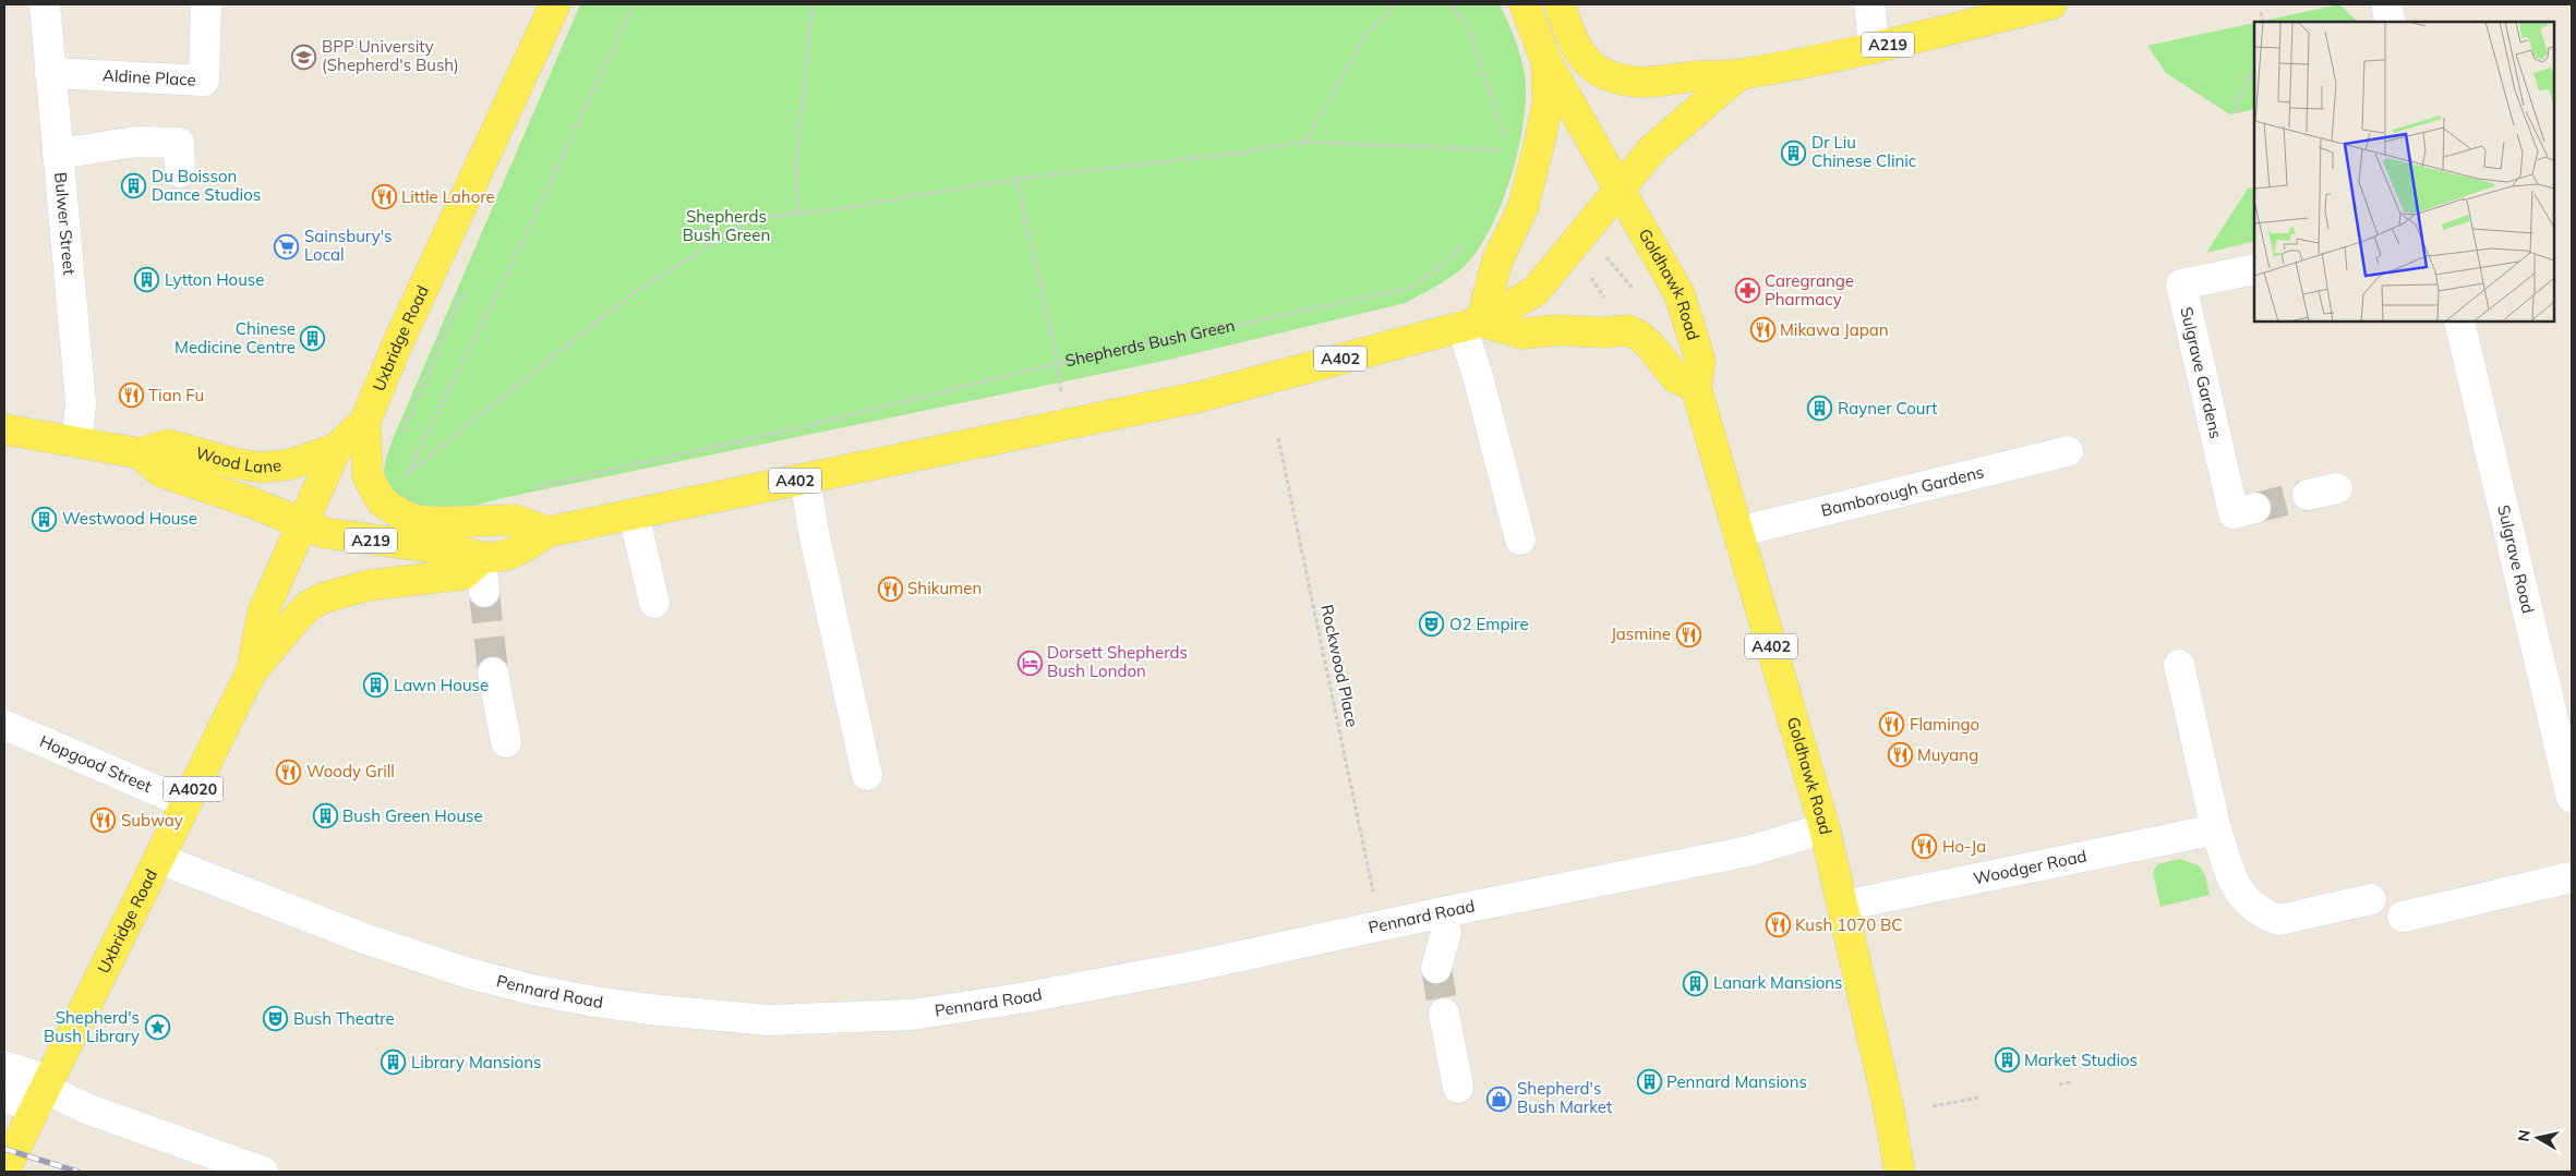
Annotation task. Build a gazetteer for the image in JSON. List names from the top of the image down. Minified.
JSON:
{"streets":{"main road":["A219","Goldhawk Road","Uxbridge Road","A402","Wood Lane","A4020"],"street":["Aldine Place","Bulwer Street","Sulgrave Gardens","Bamborough Gardens","Sulgrave Road","Hopgood Street","Woodger Road","Pennard Road"],"path":["Shepherds Bush Green","Rockwood Place"]},"crossings":[["A219","Goldhawk Road"],["A219","Uxbridge Road"],["A219","A402"],["A219","Wood Lane"],["Aldine Place","Bulwer Street"],["Bulwer Street","Wood Lane"],["Goldhawk Road","A402"],["Goldhawk Road","Bamborough Gardens"],["Goldhawk Road","Woodger Road"],["Goldhawk Road","Pennard Road"],["Uxbridge Road","Wood Lane"],["Uxbridge Road","Hopgood Street"],["Uxbridge Road","Pennard Road"]],"parks":["Shepherds Bush Green"],"places":{"school or university":["BPP University (Shepherd's Bush)"],"building":["Dr Liu Chinese Clinic","Du Boisson Dance Studios","Lytton House","Chinese Medicine Centre","Rayner Court","Westwood House","Lawn House","Bush Green House","Lanark Mansions","Market Studios","Library Mansions","Pennard Mansions"],"restaurant":["Little Lahore","Mikawa Japan","Tian Fu","Shikumen","Jasmine","Flamingo","Muyang","Woody Grill","Subway","Ho-Ja","Kush 1070 BC"],"supermarket":["Sainsbury's Local"],"pharmacy":["Caregrange Pharmacy"],"theatre":["O2 Empire","Bush Theatre"],"hotel":["Dorsett Shepherds Bush London"],"place":["Shepherd's Bush Library"],"shop":["Shepherd's Bush Market"]},"north":"left"}
